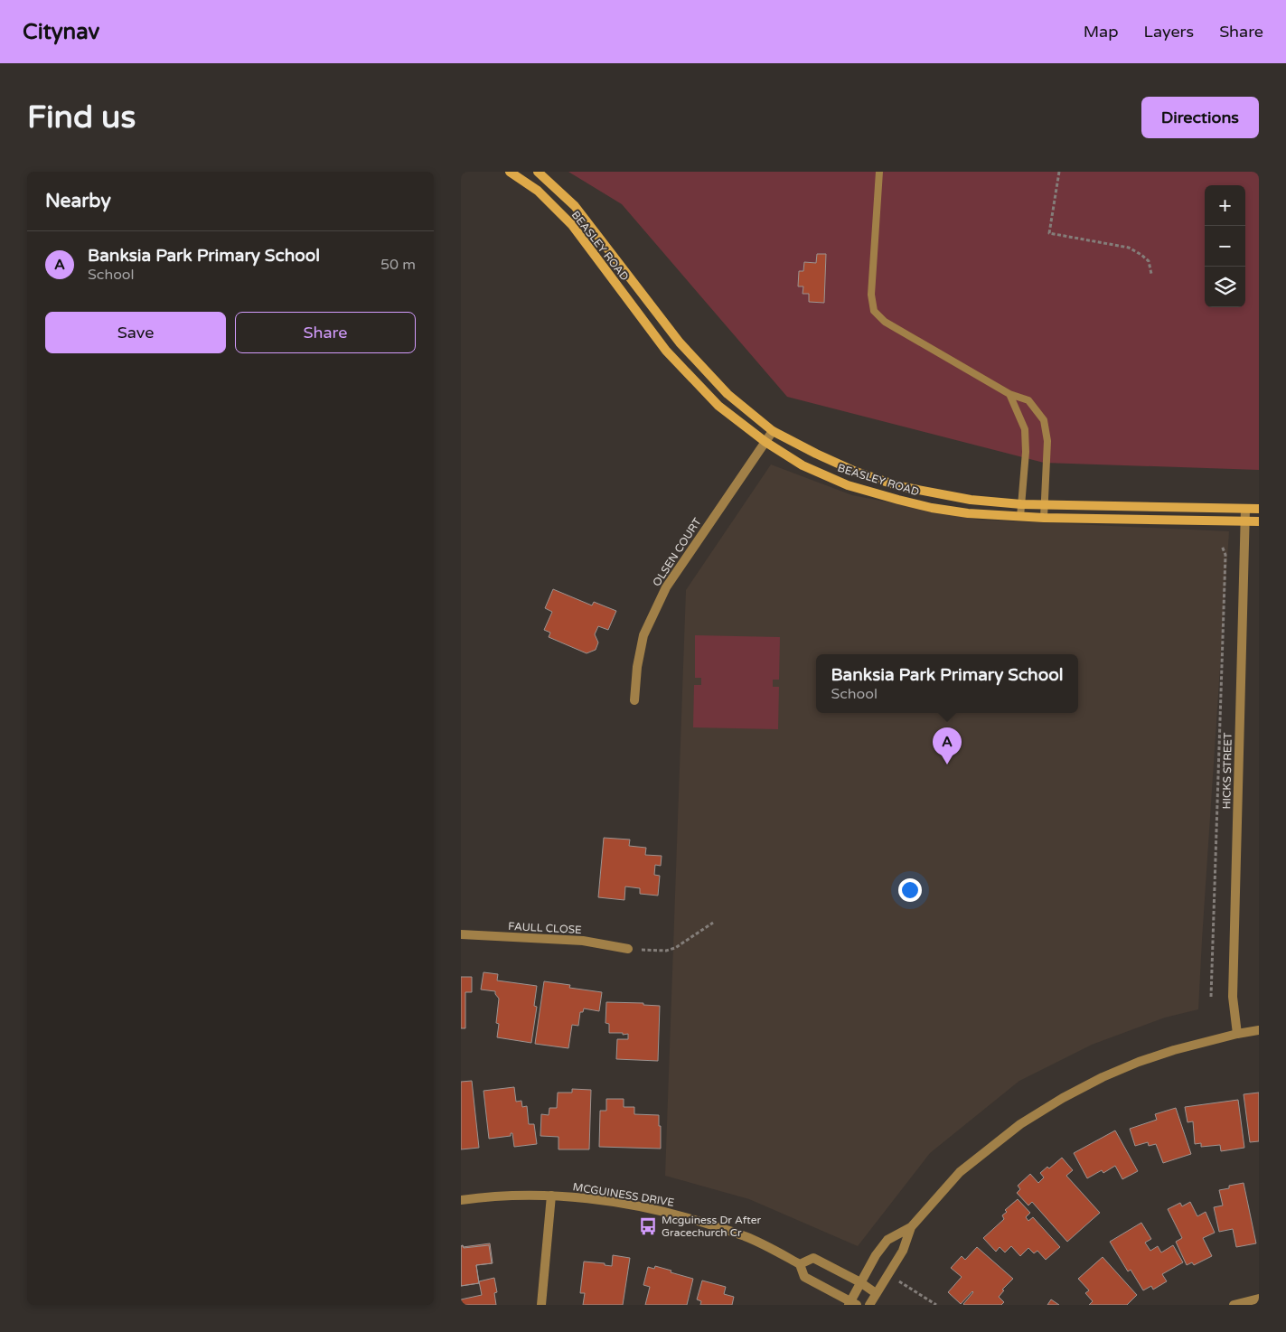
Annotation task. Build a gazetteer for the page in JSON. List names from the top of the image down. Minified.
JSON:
{"streets":{"main road":["BEASLEY ROAD"],"street":["OLSEN COURT","HICKS STREET","FAULL CLOSE","MCGUINESS DRIVE"]},"crossings":[["BEASLEY ROAD","OLSEN COURT"],["BEASLEY ROAD","HICKS STREET"]],"places":{"bus stop":["Mcguiness Dr After Gracechurch Cr"]},"page":{"header":"Citynav","nav":["Map","Layers","Share"],"buttons":["Directions",["Save","Share"]],"title":"Find us","heading":"Nearby","map_buttons":["+","−"],"list":[{"mark":"A","name":"Banksia Park Primary School","note":"School","value":"50 m"}],"popup":["Banksia Park Primary School","School"],"pins":"A"}}
